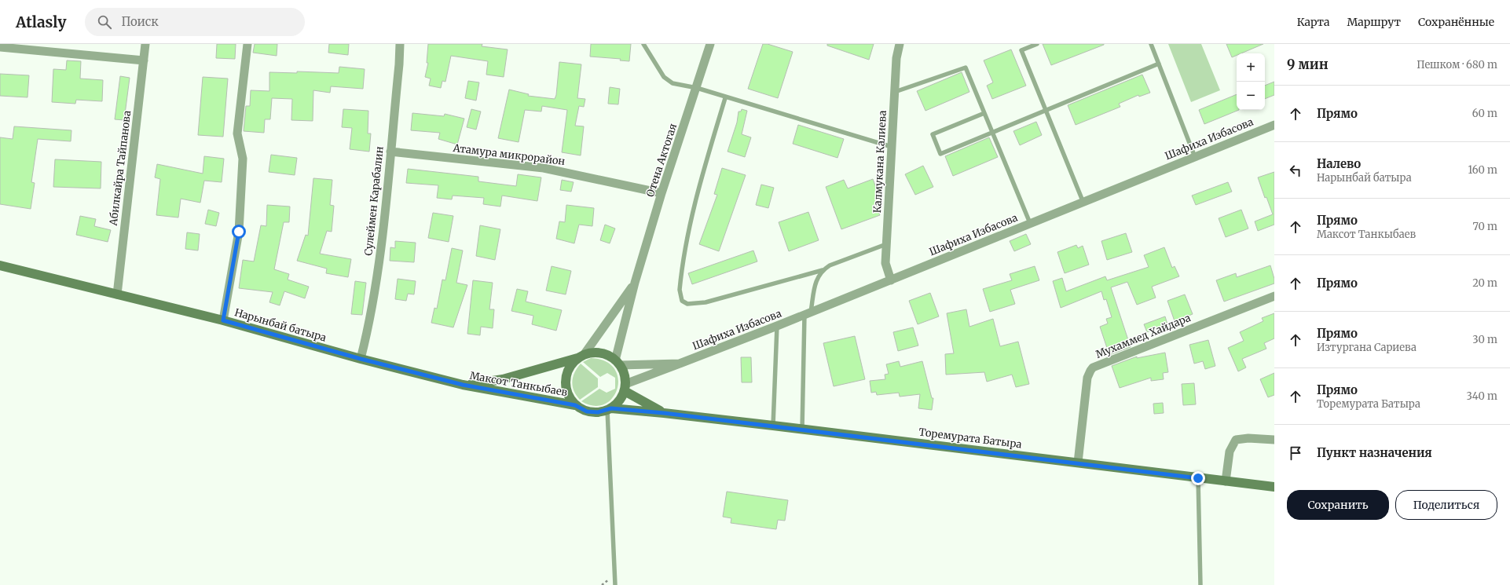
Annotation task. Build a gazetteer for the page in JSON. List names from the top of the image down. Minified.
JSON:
{"streets":{"street":["Шафиха Избасова","Атамура микрорайон","Отена Актогая","Калмукана Калиева","Абилкайра Тайпанова","Сулеймен Карабалин","Нарынбай батыра","Мухаммед Хайдара","Максот Танкыбаев","Торемурата Батыра"]},"crossings":[["Шафиха Избасова","Отена Актогая"],["Шафиха Избасова","Калмукана Калиева"],["Шафиха Избасова","Максот Танкыбаев"],["Шафиха Избасова","Торемурата Батыра"],["Атамура микрорайон","Отена Актогая"],["Атамура микрорайон","Сулеймен Карабалин"],["Отена Актогая","Максот Танкыбаев"],["Отена Актогая","Торемурата Батыра"],["Абилкайра Тайпанова","Нарынбай батыра"],["Сулеймен Карабалин","Нарынбай батыра"],["Нарынбай батыра","Максот Танкыбаев"],["Мухаммед Хайдара","Торемурата Батыра"],["Максот Танкыбаев","Торемурата Батыра"]],"page":{"header":"Atlasly","search":"Поиск","nav":["Карта","Маршрут","Сохранённые"],"heading":["9 мин","Пешком · 680 m"],"map_buttons":["+","−"],"list":[["Прямо","60 m"],["Налево","Нарынбай батыра","160 m"],["Прямо","Максот Танкыбаев","70 m"],["Прямо","20 m"],["Прямо","Изтургана Сариева","30 m"],["Прямо","Торемурата Батыра","340 m"],"Пункт назначения"],"buttons":["Сохранить","Поделиться"]}}
